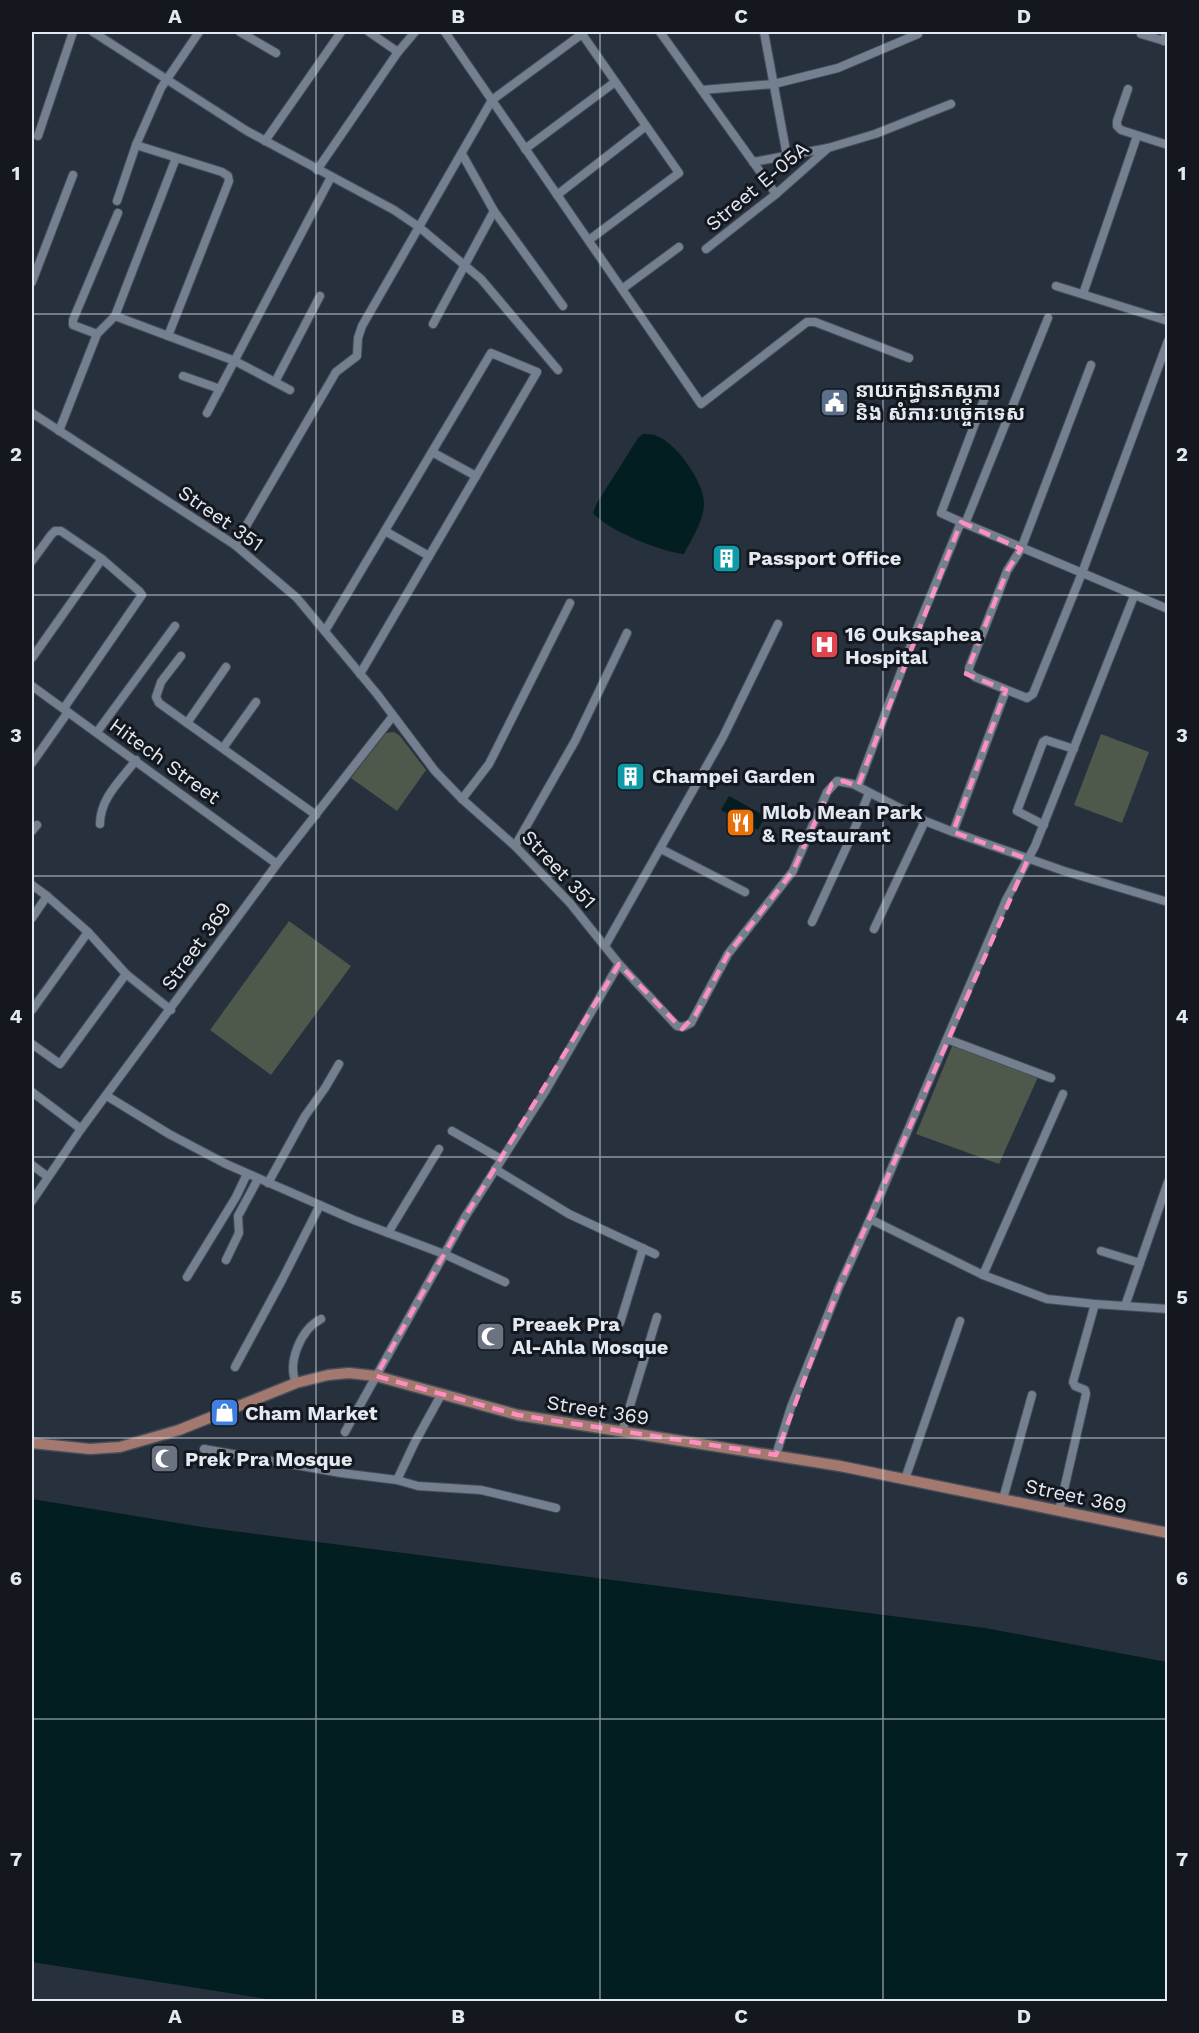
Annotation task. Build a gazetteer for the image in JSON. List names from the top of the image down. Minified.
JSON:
{"streets":{"main road":["Street 369"],"street":["Street E-05A","Street 351","Hitech Street"]},"crossings":[["Street 351","Street 369"],["Hitech Street","Street 369"]],"places":{"public building":["នាយកដ្ធានភស្កុភារ និង សំភារៈបច្ចេកទេស"],"building":["Passport Office","Champei Garden"],"hospital":["16 Ouksaphea Hospital"],"restaurant":["Mlob Mean Park & Restaurant"],"mosque":["Preaek Pra Al-Ahla Mosque","Prek Pra Mosque"],"shop":["Cham Market"]},"grid":{"columns":["A","B","C","D"],"rows":["1","2","3","4","5","6","7"]}}
